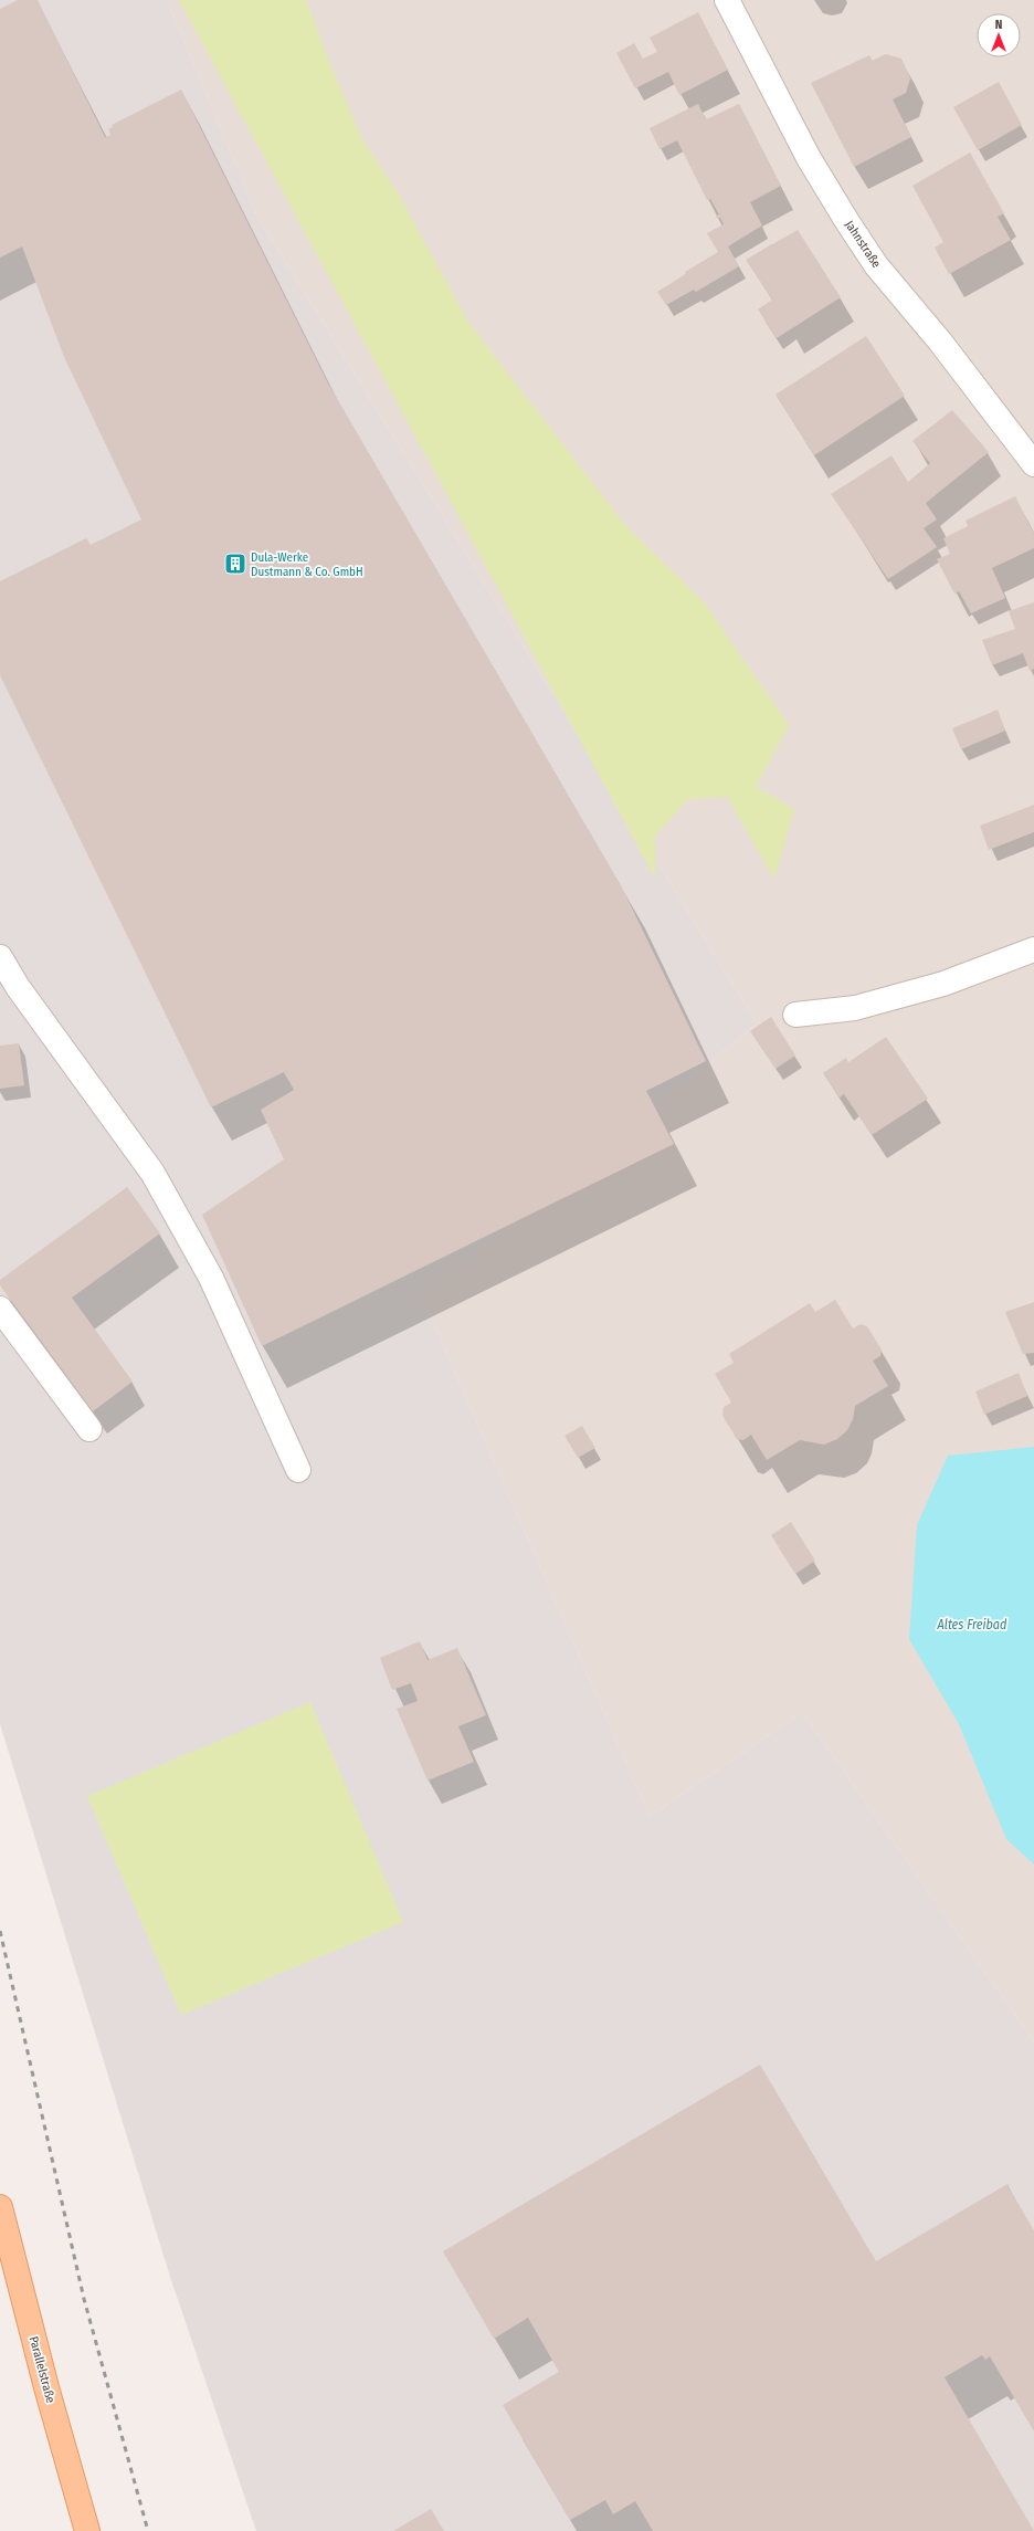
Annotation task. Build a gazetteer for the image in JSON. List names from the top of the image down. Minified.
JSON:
{"streets":{"main road":["Parallelstraße"],"street":["Jahnstraße"]},"water":["Altes Freibad"],"places":{"building":["Dula-Werke Dustmann & Co. GmbH"]},"north":"top"}
